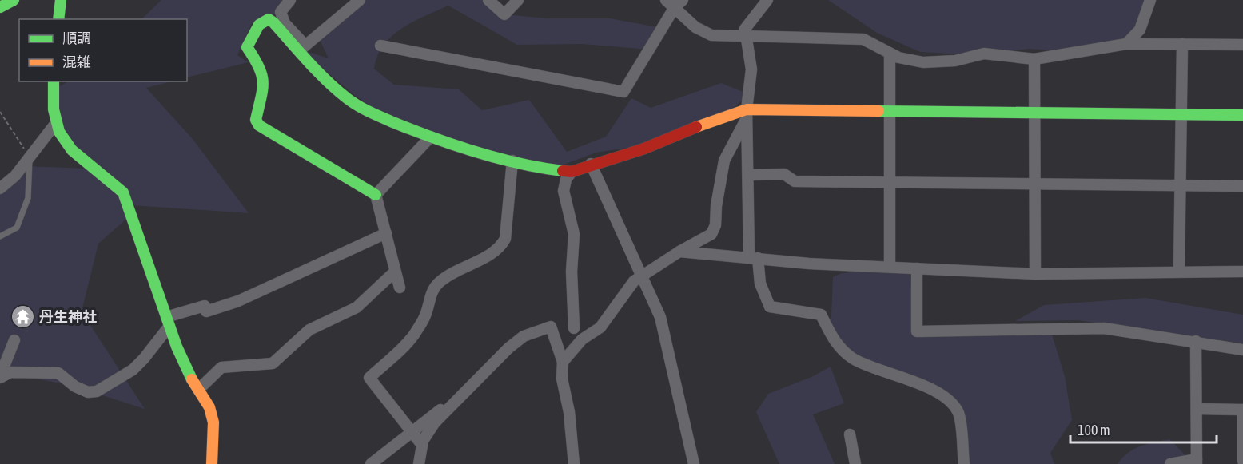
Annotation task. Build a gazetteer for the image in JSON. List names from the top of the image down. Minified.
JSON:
{"places":{"temple":["丹生神社"]},"legend":["順調","混雑"],"scale_bar":"100 m"}
